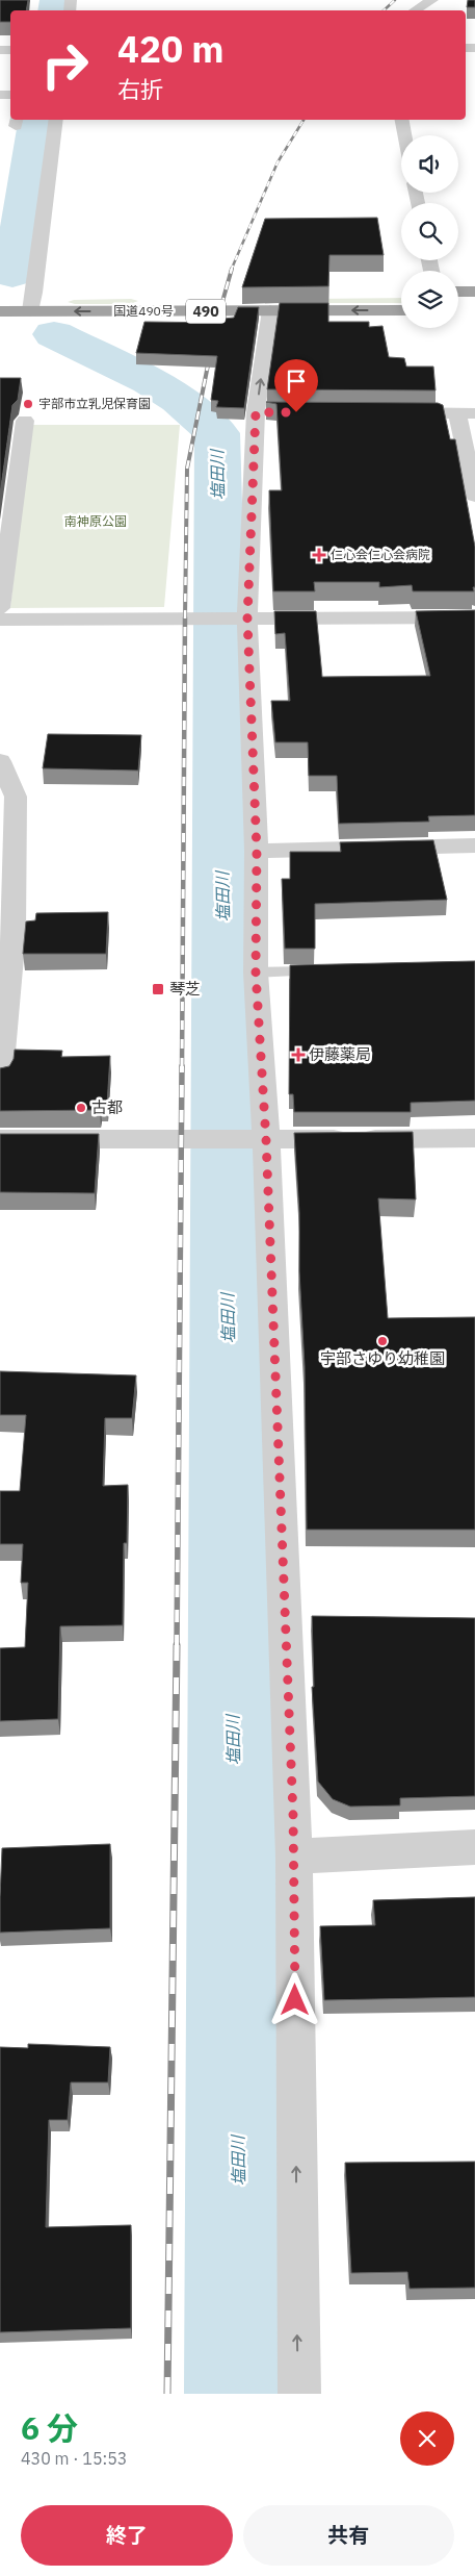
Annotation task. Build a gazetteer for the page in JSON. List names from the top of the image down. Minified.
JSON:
{"streets":{"highway":["国道490号","490"]},"one_way":["国道490号"],"water":["塩田川"],"parks":["南神原公園"],"places":{"other":["宇部市立乳児保育園","古都","宇部さゆり幼稚園"],"health":["仁心会仁心会病院","伊藤薬局"],"transit":["琴芝"]},"page":{"turn":["420 m","右折"],"heading":["6 分","430 m · 15:53"],"buttons":["終了","共有"]}}
